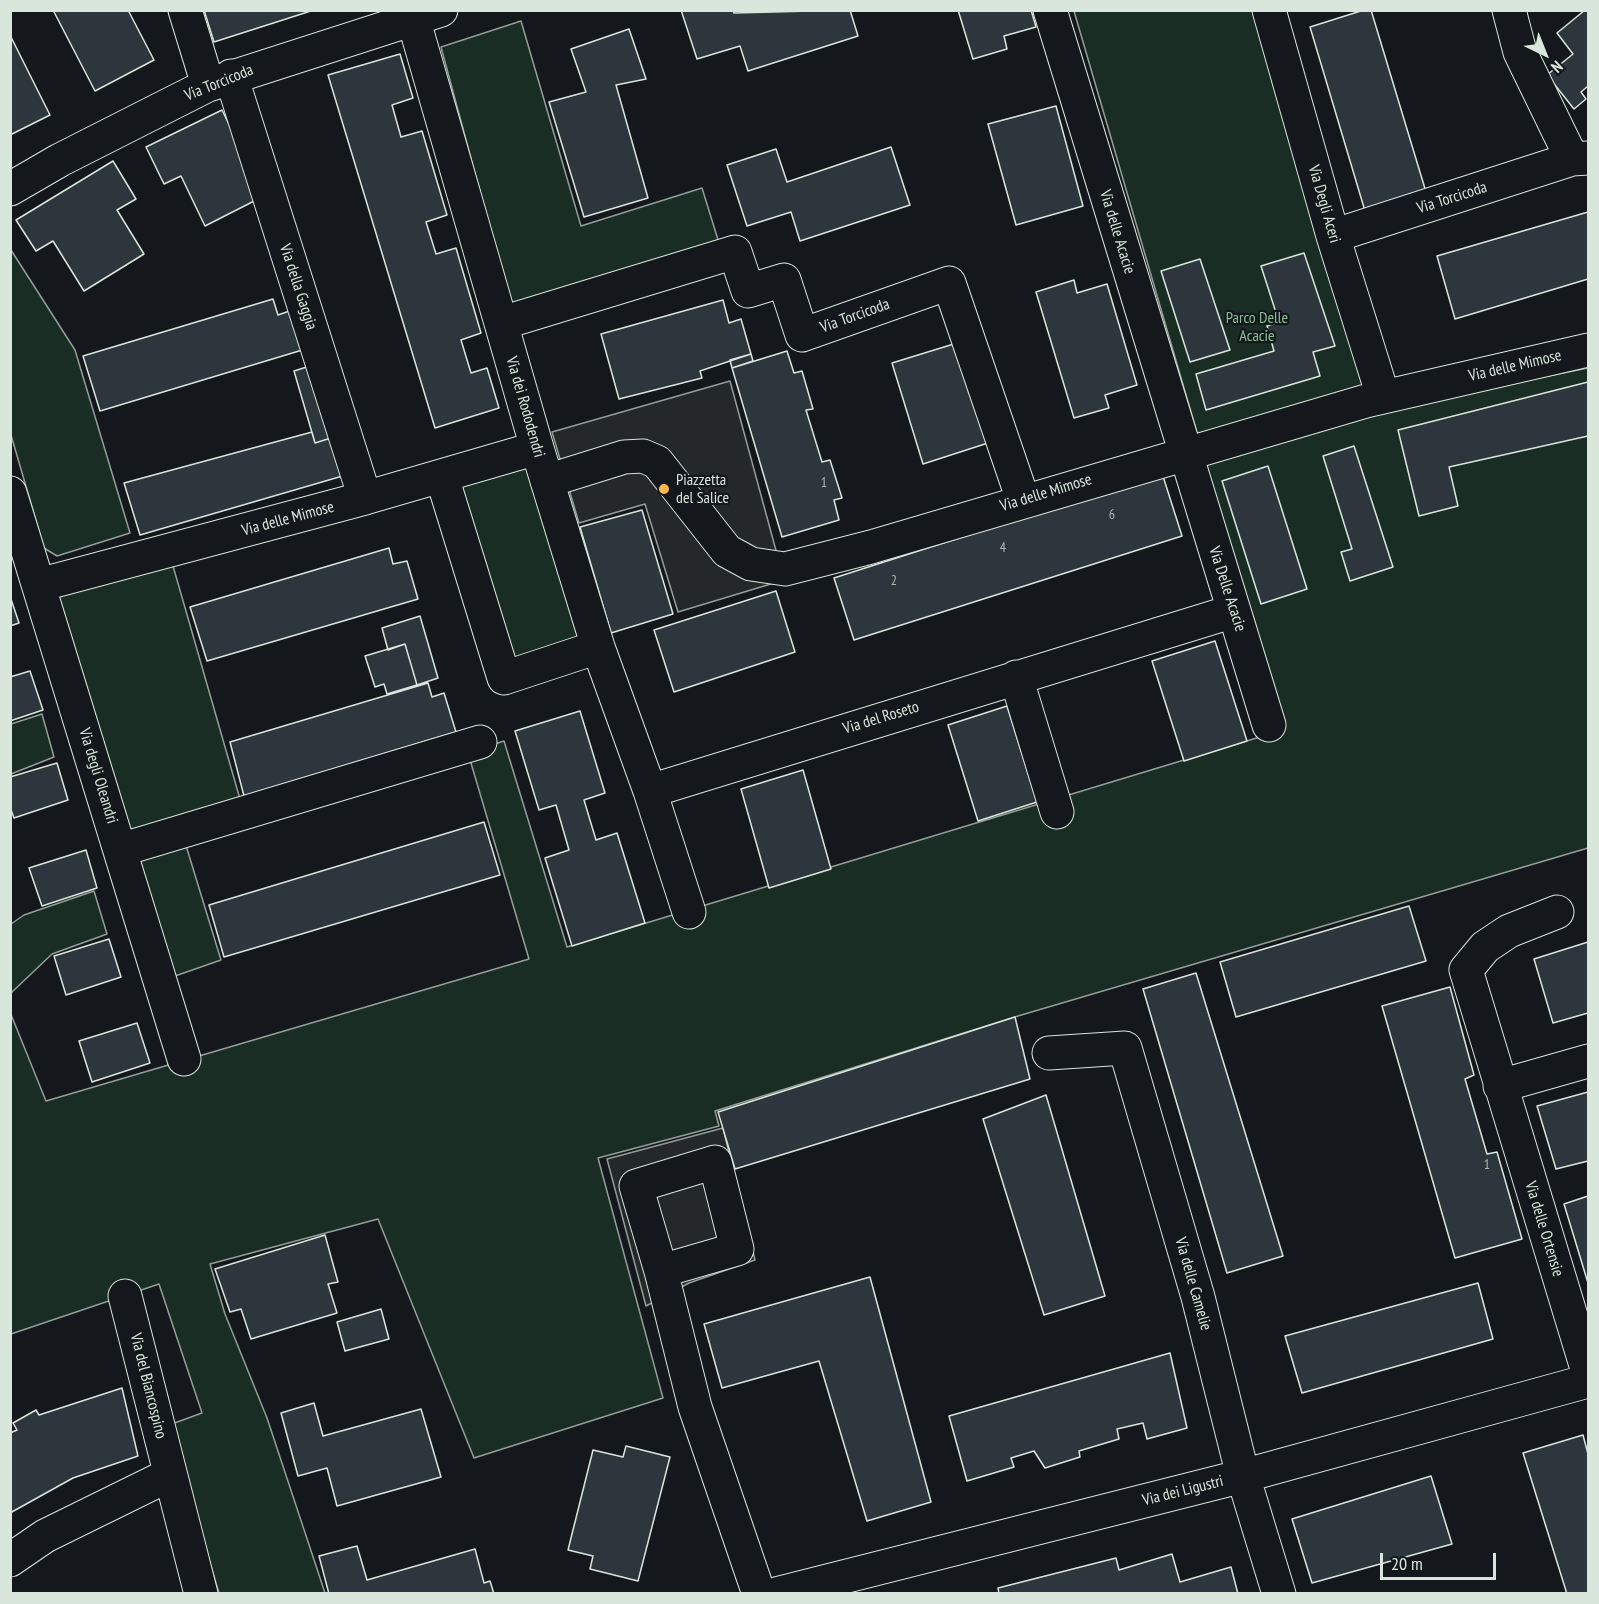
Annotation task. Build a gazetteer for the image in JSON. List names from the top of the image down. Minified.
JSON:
{"streets":{"street":["Via Torcicoda","Via Degli Aceri","Via delle Acacie","Via della Gaggia","Via delle Mimose","Via dei Rododendri","Via Delle Acacie","Via del Roseto","Via degli Oleandri","Via delle Ortensie","Via delle Camelie","Via del Biancospino","Via dei Ligustri"]},"crossings":[["Via Torcicoda","Via Degli Aceri"],["Via Torcicoda","Via della Gaggia"],["Via Torcicoda","Via delle Mimose"],["Via Torcicoda","Via dei Rododendri"],["Via Degli Aceri","Via delle Mimose"],["Via delle Acacie","Via delle Mimose"],["Via delle Acacie","Via Delle Acacie"],["Via della Gaggia","Via delle Mimose"],["Via delle Mimose","Via dei Rododendri"],["Via delle Mimose","Via Delle Acacie"],["Via delle Mimose","Via degli Oleandri"],["Via dei Rododendri","Via del Roseto"],["Via Delle Acacie","Via del Roseto"],["Via delle Camelie","Via dei Ligustri"]],"parks":["Parco Delle Acacie"],"places":["Piazzetta del Salice"],"house_numbers":["1","6","4","2","1"],"scale_bar":"20 m","north":"bottom right"}
